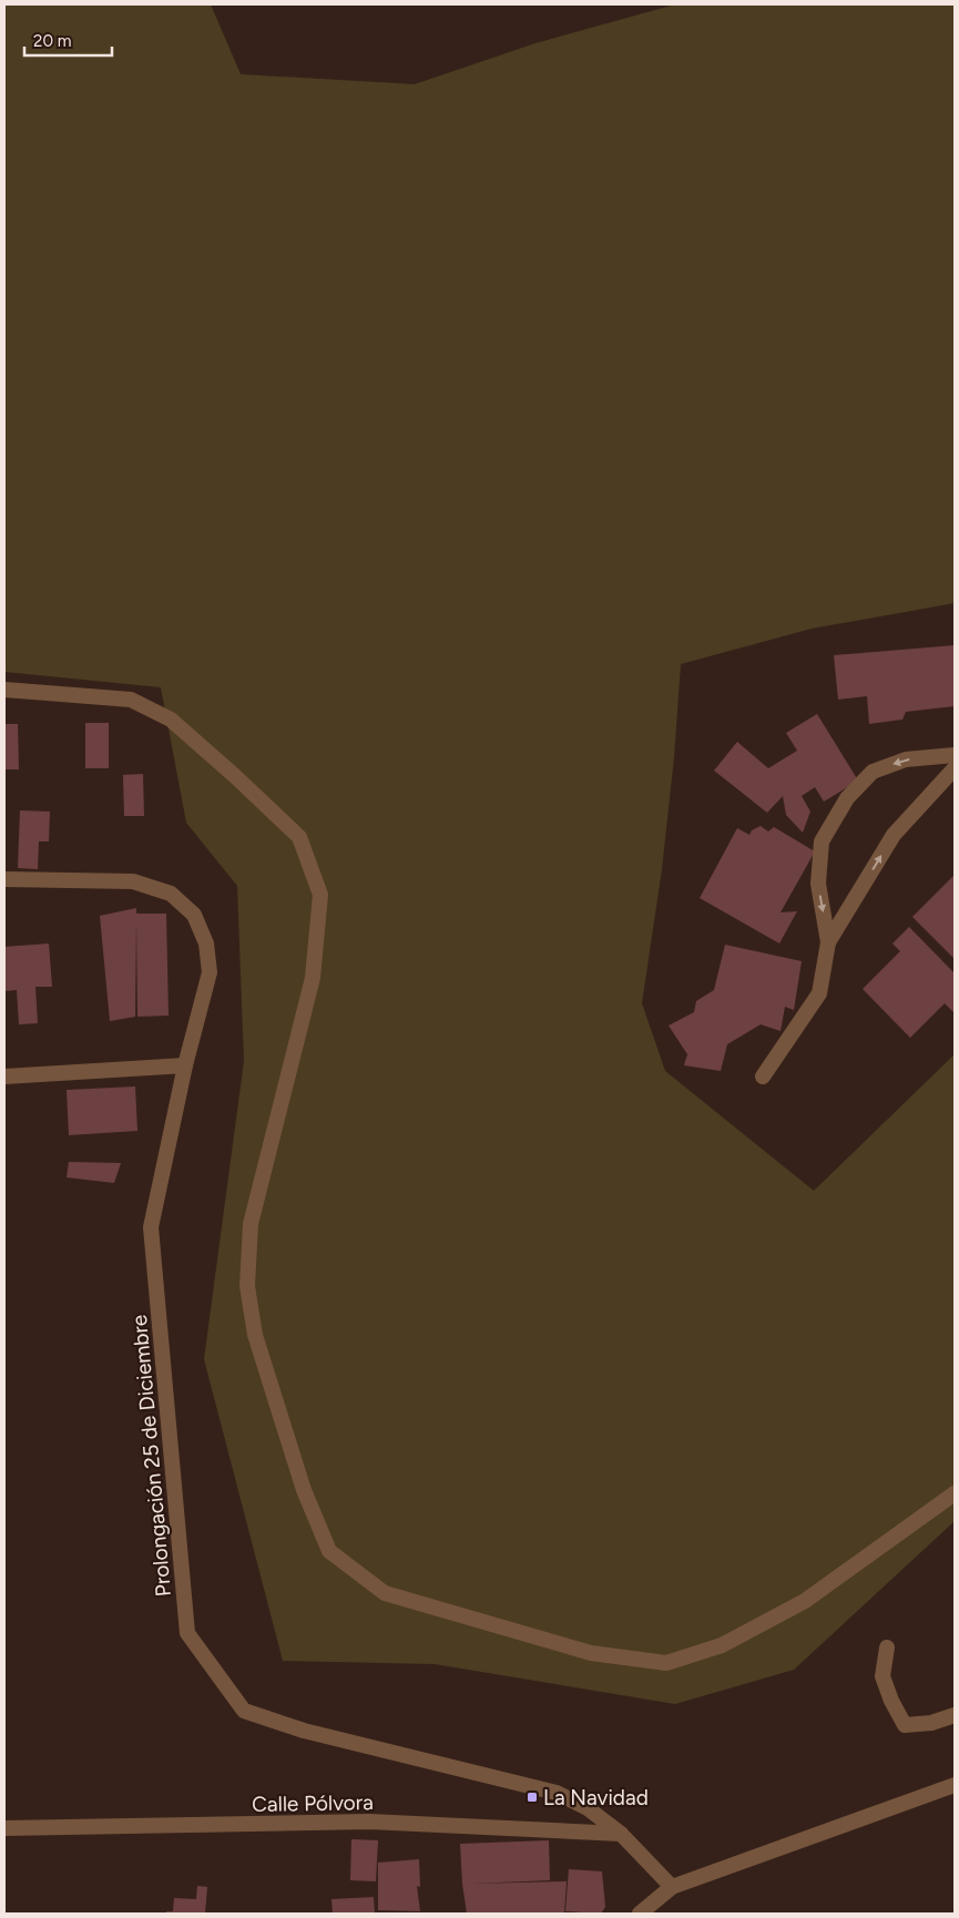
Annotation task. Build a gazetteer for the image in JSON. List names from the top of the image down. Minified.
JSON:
{"streets":{"street":["Prolongación 25 de Diciembre","Calle Pólvora"]},"crossings":[["Prolongación 25 de Diciembre","Calle Pólvora"]],"places":{"transit":["La Navidad"]},"scale_bar":"20 m"}
